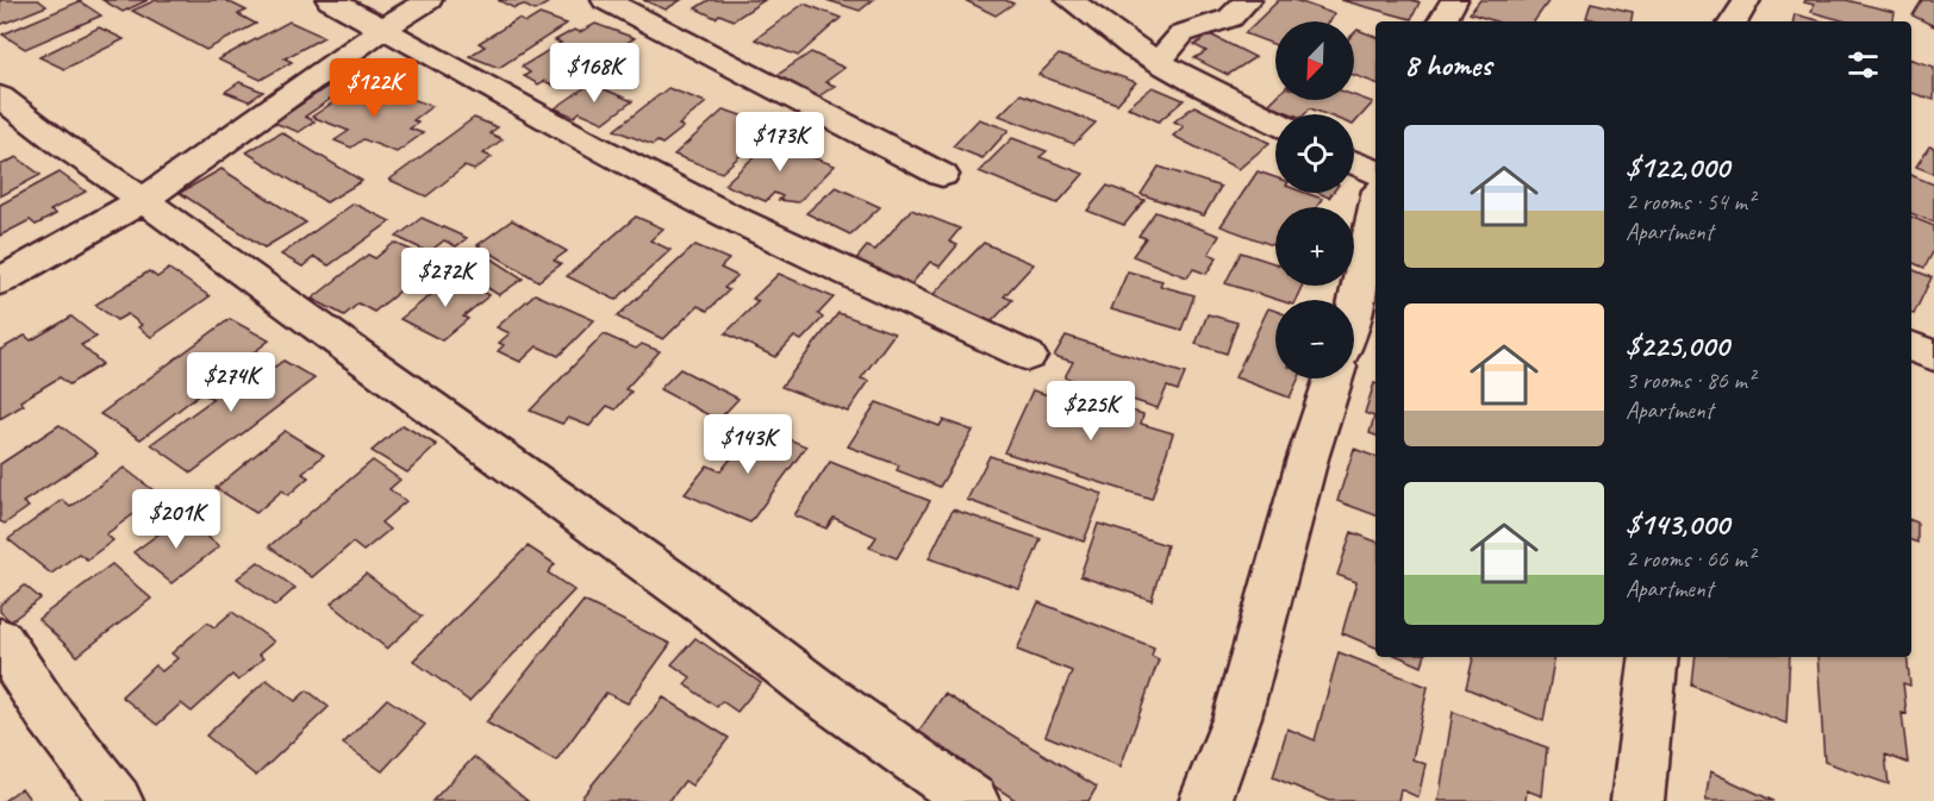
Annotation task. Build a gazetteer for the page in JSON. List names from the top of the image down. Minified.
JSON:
{"north":"bottom left","page":{"map_buttons":["+","−"],"heading":"8 homes","price":["$168K","$122K","$173K","$272K","$274K","$225K","$143K","$201K"],"list":[{"name":"$122,000","note":"2 rooms · 54 m² · Apartment"},{"name":"$225,000","note":"3 rooms · 86 m² · Apartment"},{"name":"$143,000","note":"2 rooms · 66 m² · Apartment"}]}}
